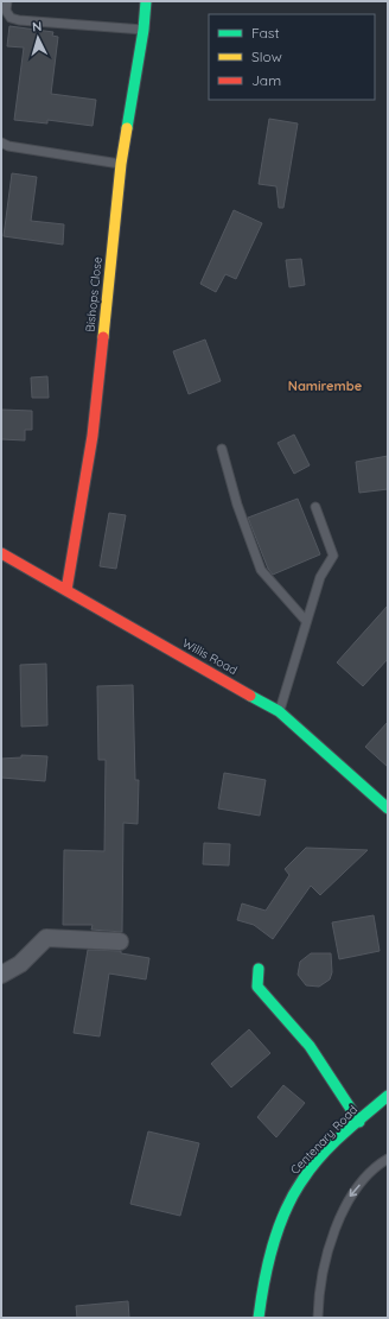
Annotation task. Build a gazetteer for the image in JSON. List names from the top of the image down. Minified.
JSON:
{"streets":{"street":["Bishops Close","Willis Road","Centenary Road"]},"crossings":[["Bishops Close","Willis Road"]],"districts":["Namirembe"],"legend":["Fast","Slow","Jam"],"north":"top"}
